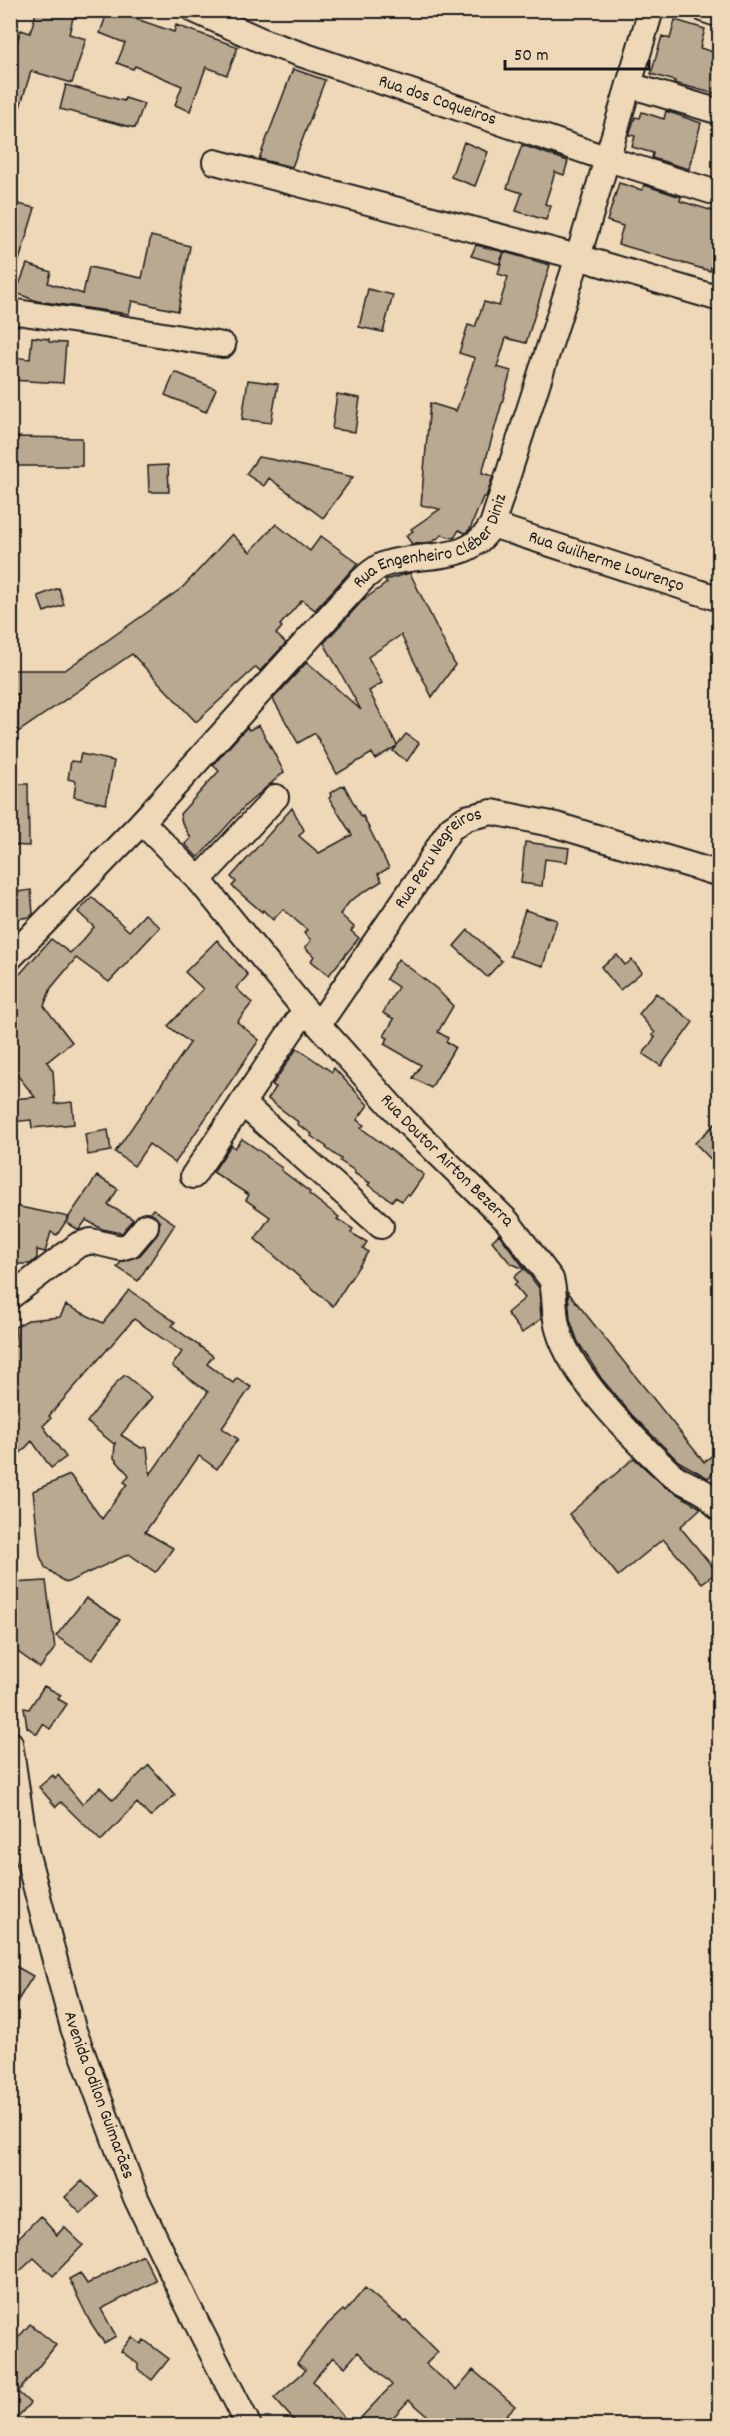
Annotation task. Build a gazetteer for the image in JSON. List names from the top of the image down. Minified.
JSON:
{"streets":{"street":["Rua dos Coqueiros","Rua Engenheiro Cléber Diniz","Rua Guilherme Lourenço","Rua Peru Negreiros","Rua Doutor Airton Bezerra","Avenida Odilon Guimarães"]},"crossings":[["Rua dos Coqueiros","Rua Engenheiro Cléber Diniz"],["Rua Engenheiro Cléber Diniz","Rua Guilherme Lourenço"],["Rua Engenheiro Cléber Diniz","Rua Doutor Airton Bezerra"],["Rua Peru Negreiros","Rua Doutor Airton Bezerra"]],"scale_bar":"50 m"}
